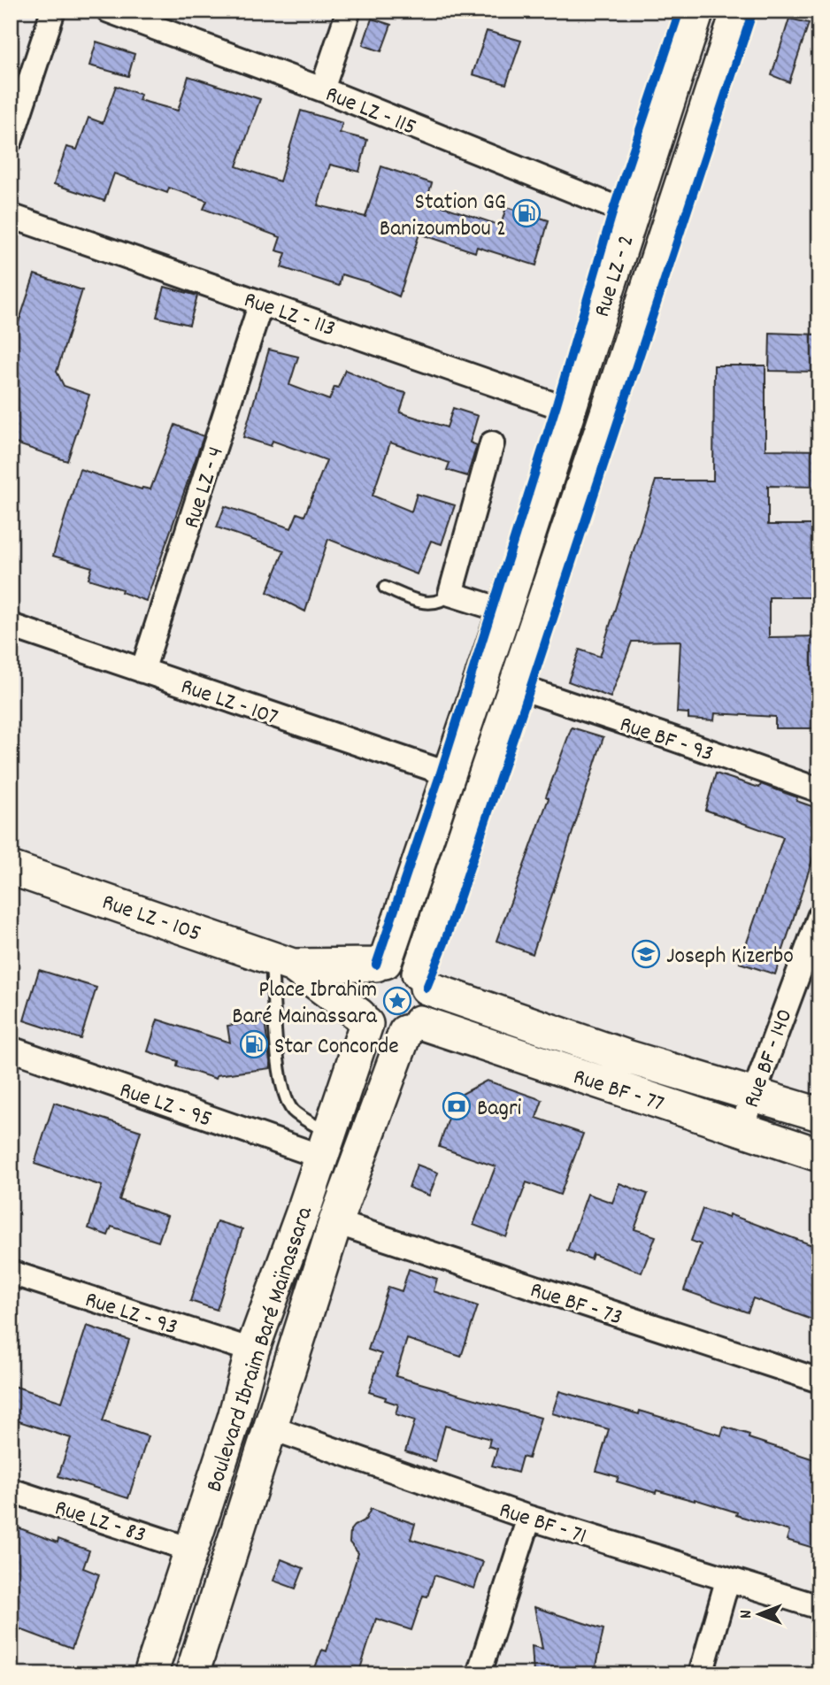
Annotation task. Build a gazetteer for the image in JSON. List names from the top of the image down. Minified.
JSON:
{"streets":{"main road":["Rue LZ - 2","Rue LZ - 105","Rue BF - 77","Boulevard Ibraim Baré Maïnassara"],"street":["Rue LZ - 115","Rue LZ - 113","Rue LZ - 4","Rue LZ - 107","Rue BF - 93","Rue BF - 140","Rue LZ - 95","Rue BF - 73","Rue LZ - 93","Rue LZ - 83","Rue BF - 71"]},"crossings":[["Rue LZ - 115","Rue LZ - 2"],["Rue LZ - 2","Rue LZ - 113"],["Rue LZ - 2","Rue LZ - 107"],["Rue LZ - 2","Rue BF - 93"],["Rue LZ - 2","Rue LZ - 105"],["Rue LZ - 2","Rue BF - 77"],["Rue LZ - 2","Boulevard Ibraim Baré Maïnassara"],["Rue LZ - 113","Rue LZ - 4"],["Rue LZ - 4","Rue LZ - 107"],["Rue LZ - 105","Rue BF - 77"],["Rue LZ - 105","Boulevard Ibraim Baré Maïnassara"],["Rue BF - 140","Rue BF - 77"],["Rue BF - 77","Boulevard Ibraim Baré Maïnassara"],["Rue LZ - 95","Boulevard Ibraim Baré Maïnassara"],["Rue BF - 73","Boulevard Ibraim Baré Maïnassara"],["Rue LZ - 93","Boulevard Ibraim Baré Maïnassara"],["Boulevard Ibraim Baré Maïnassara","Rue LZ - 83"],["Boulevard Ibraim Baré Maïnassara","Rue BF - 71"]],"places":{"fuel station":["Station GG Banizoumbou 2","Star Concorde"],"school or university":["Joseph Kizerbo"],"place":["Place Ibrahim Baré Mainassara"],"bank":["Bagri"]},"north":"left"}
